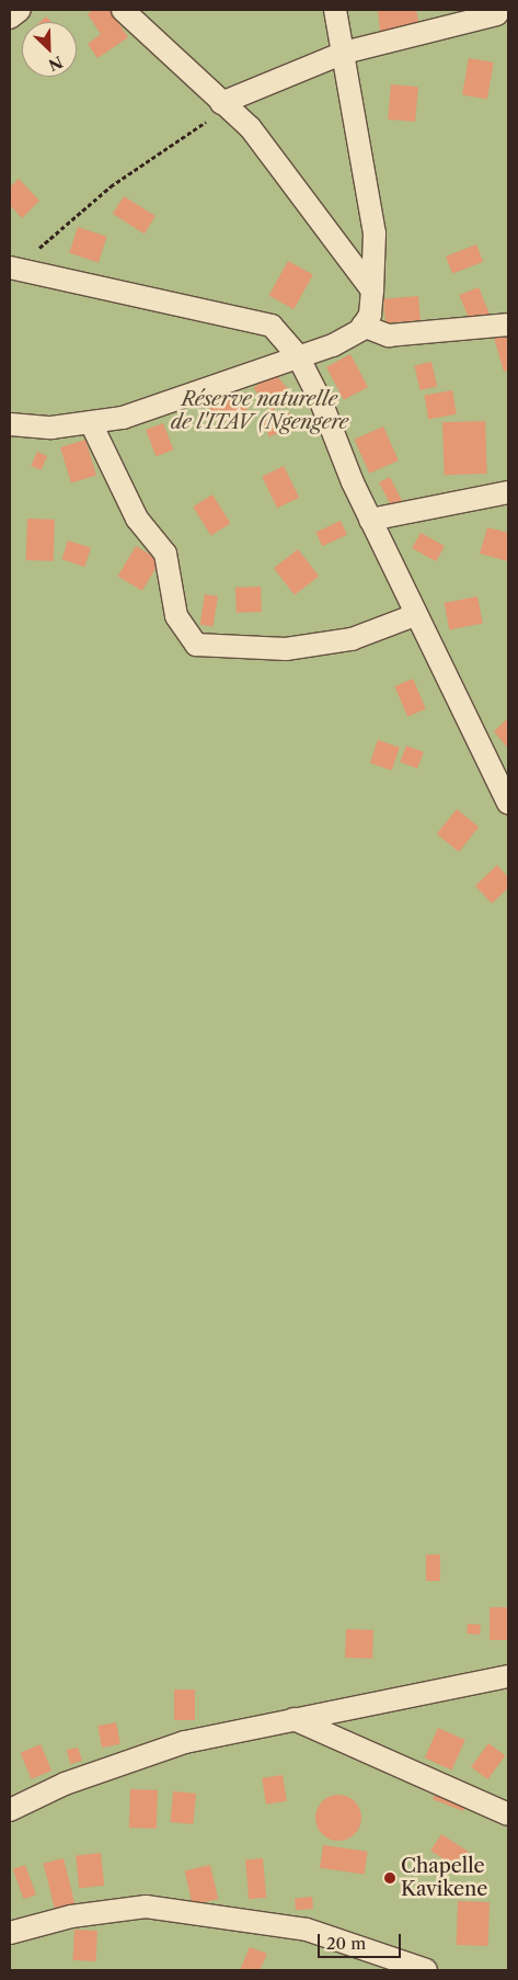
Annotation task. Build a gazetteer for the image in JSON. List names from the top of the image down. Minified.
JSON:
{"parks":["Réserve naturelle de l'ITAV (Ngengere"],"places":["Chapelle Kavikene"],"scale_bar":"20 m","north":"bottom right"}
